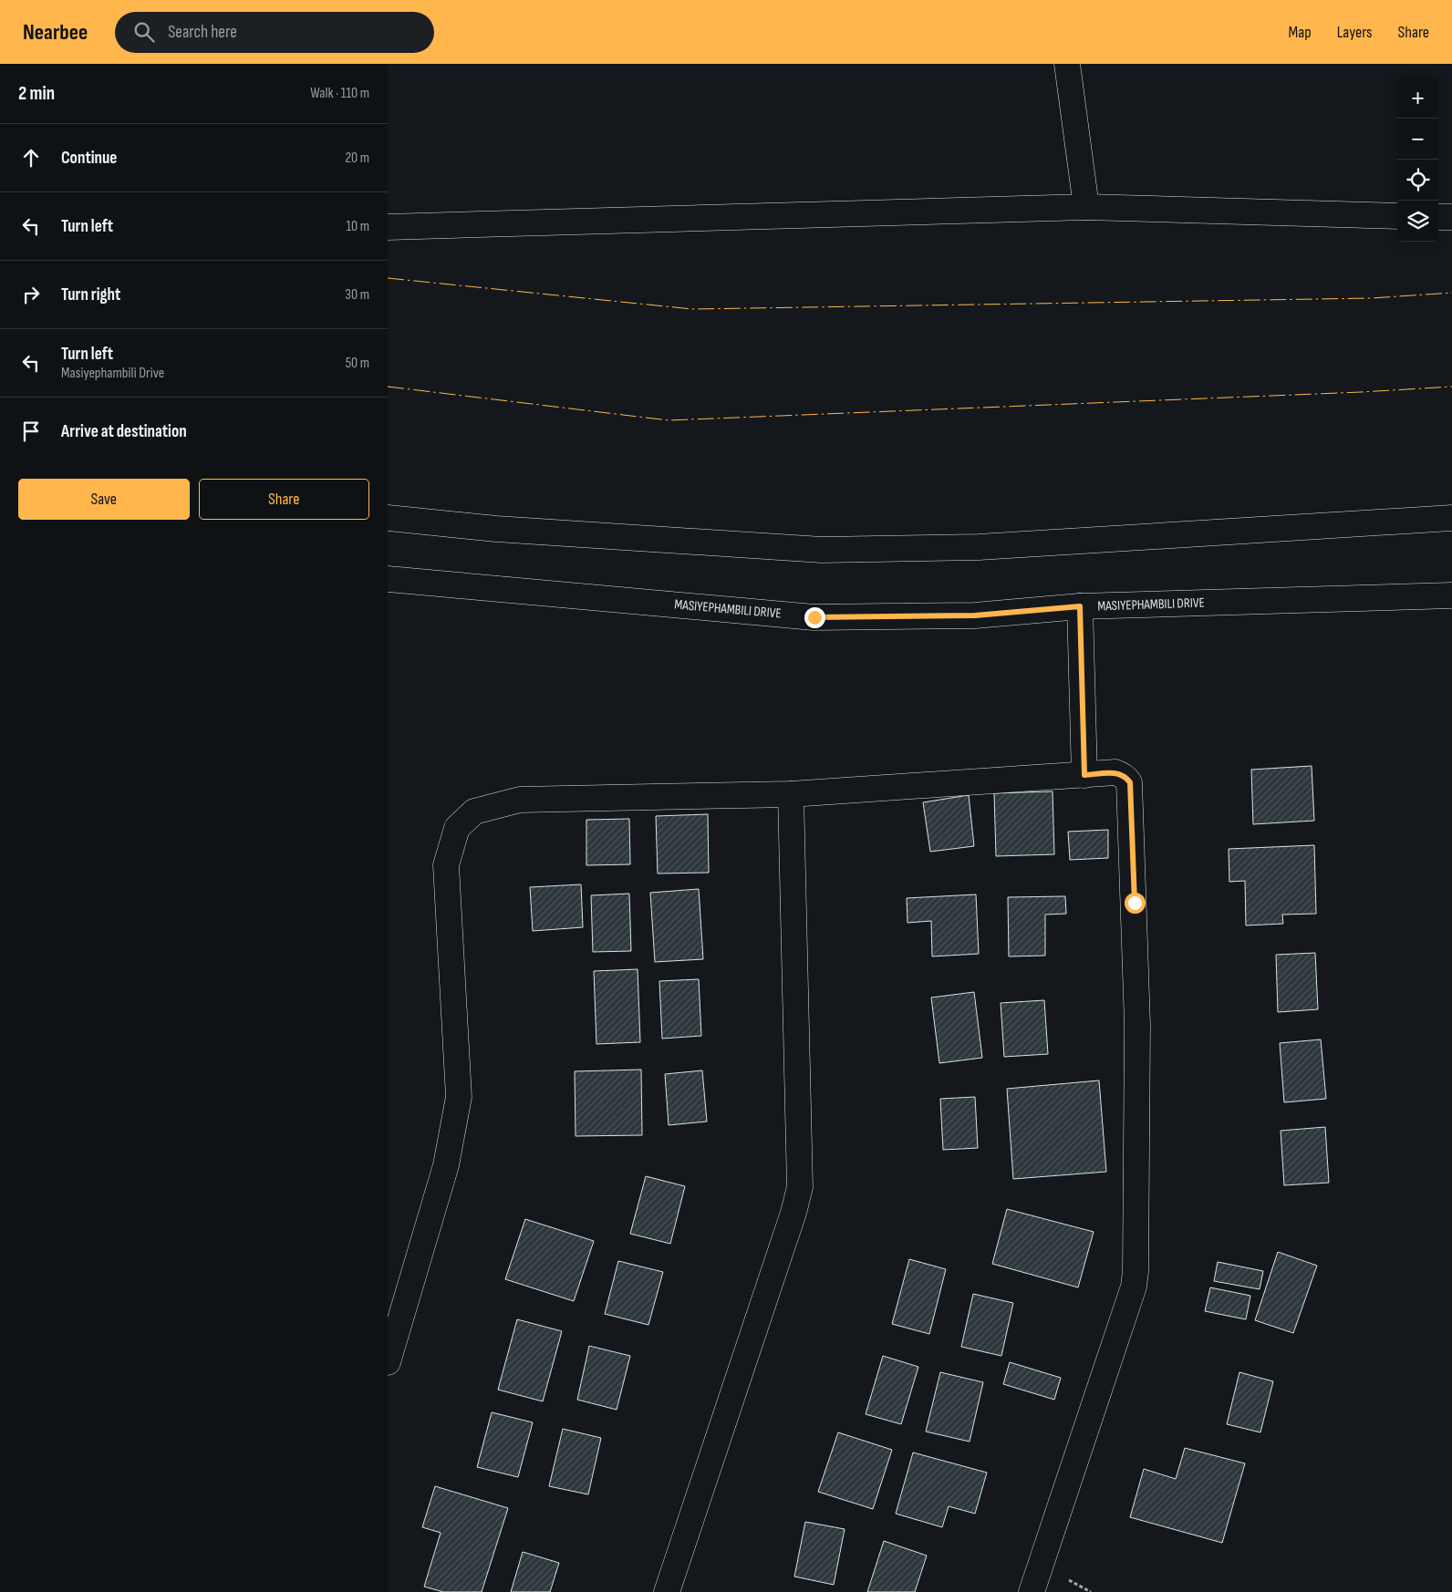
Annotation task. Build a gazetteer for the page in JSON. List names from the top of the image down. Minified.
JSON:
{"streets":{"street":["MASIYEPHAMBILI DRIVE"]},"page":{"header":"Nearbee","search":"Search here","nav":["Map","Layers","Share"],"heading":["2 min","Walk · 110 m"],"map_buttons":["+","−"],"list":[["Continue","20 m"],["Turn left","10 m"],["Turn right","30 m"],["Turn left","Masiyephambili Drive","50 m"],"Arrive at destination"],"buttons":["Save","Share"]}}
